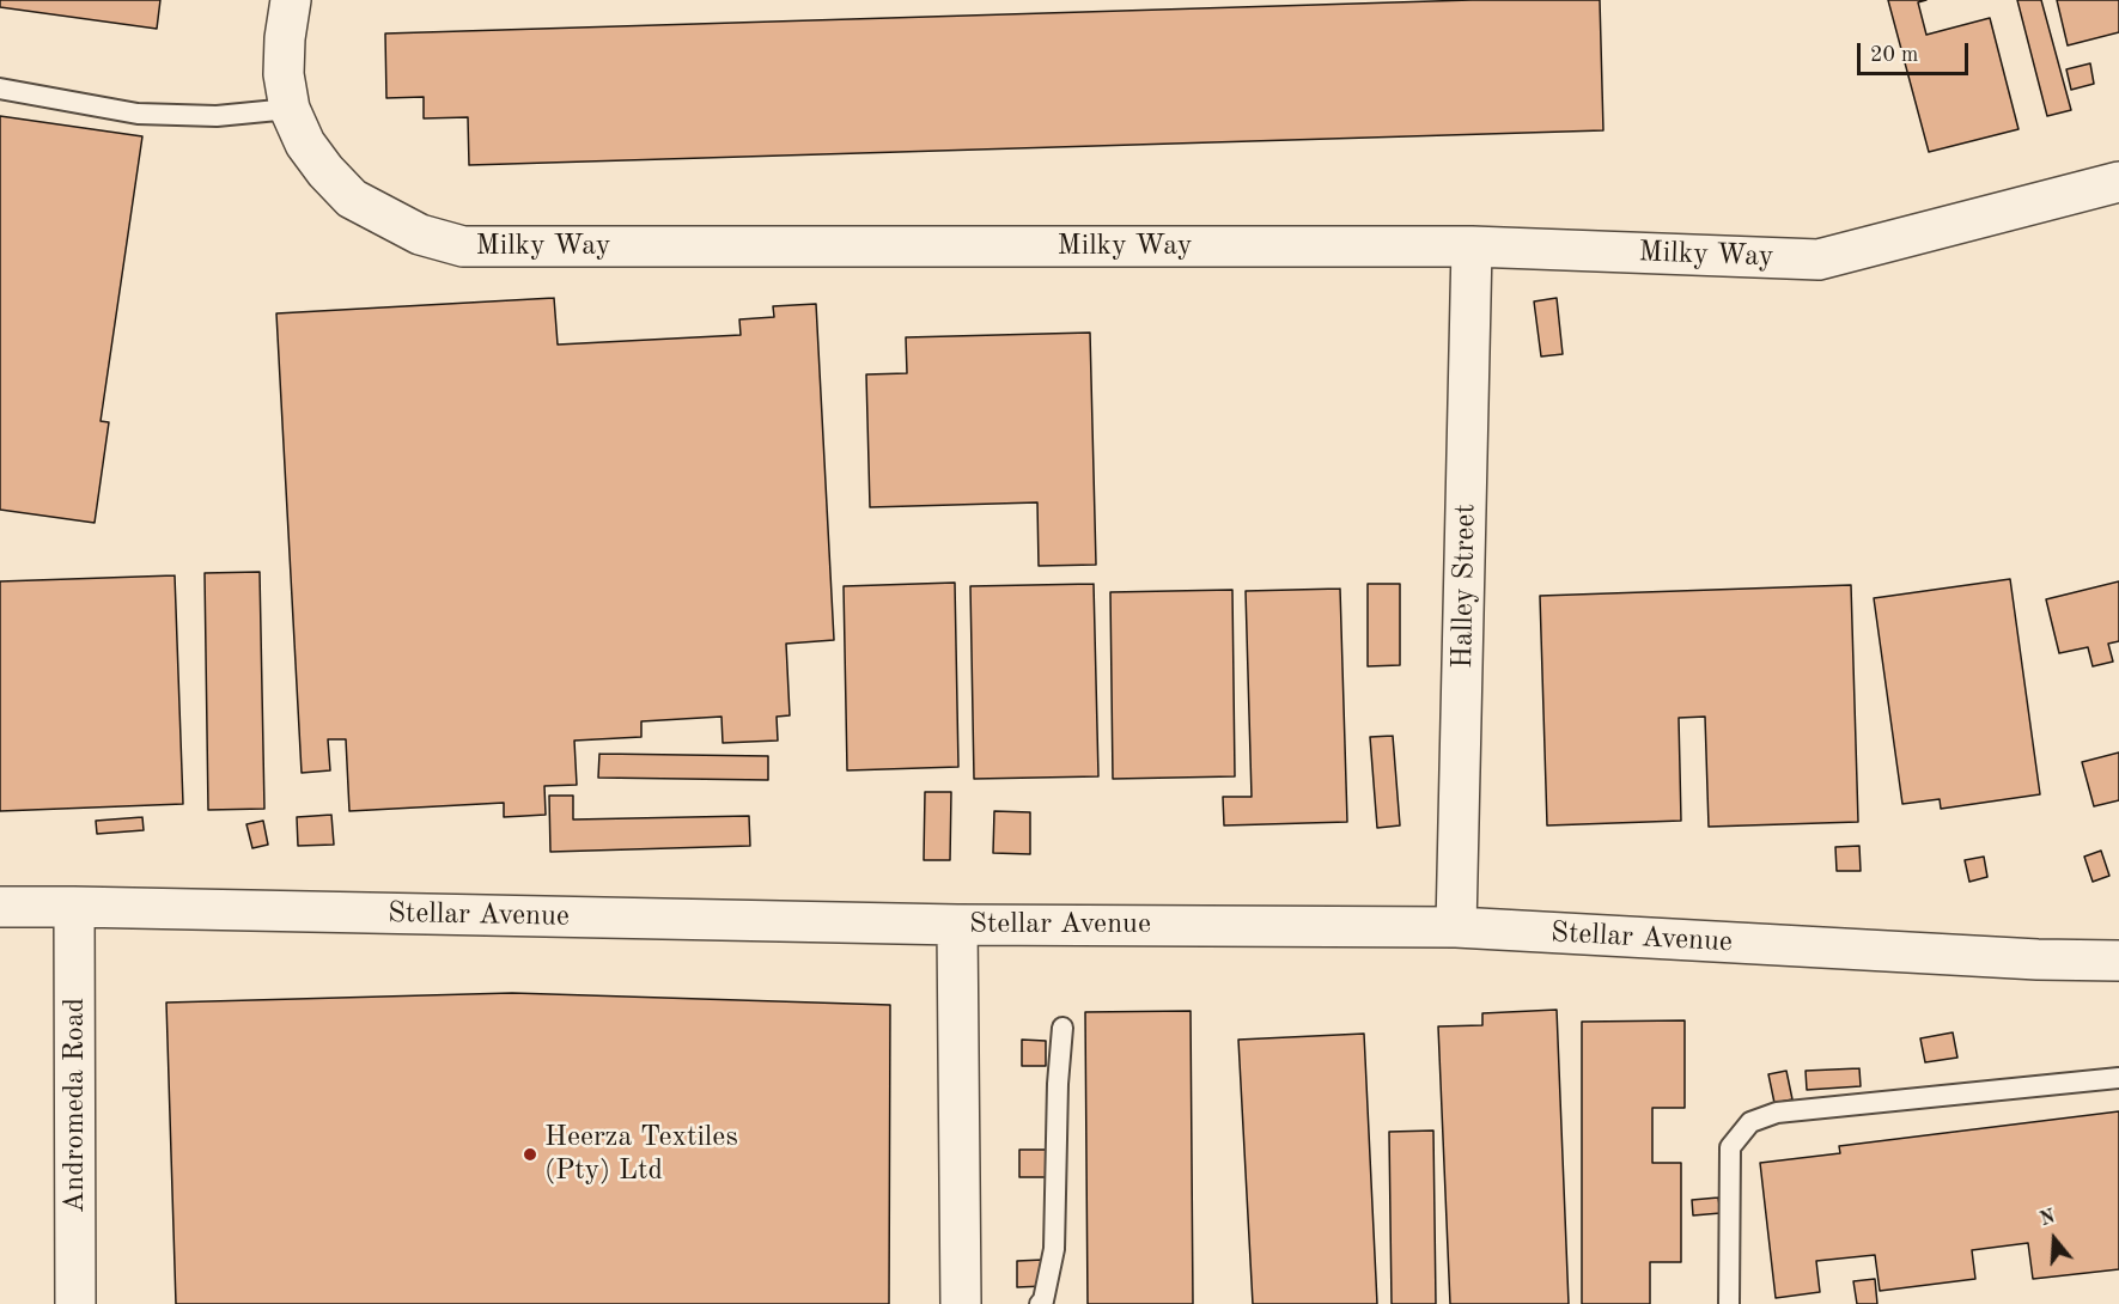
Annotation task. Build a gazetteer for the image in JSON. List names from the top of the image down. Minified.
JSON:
{"streets":{"street":["Milky Way","Halley Street","Stellar Avenue","Andromeda Road"]},"crossings":[["Milky Way","Halley Street"],["Halley Street","Stellar Avenue"],["Stellar Avenue","Andromeda Road"]],"places":["Heerza Textiles (Pty) Ltd"],"scale_bar":"20 m","north":"top"}
